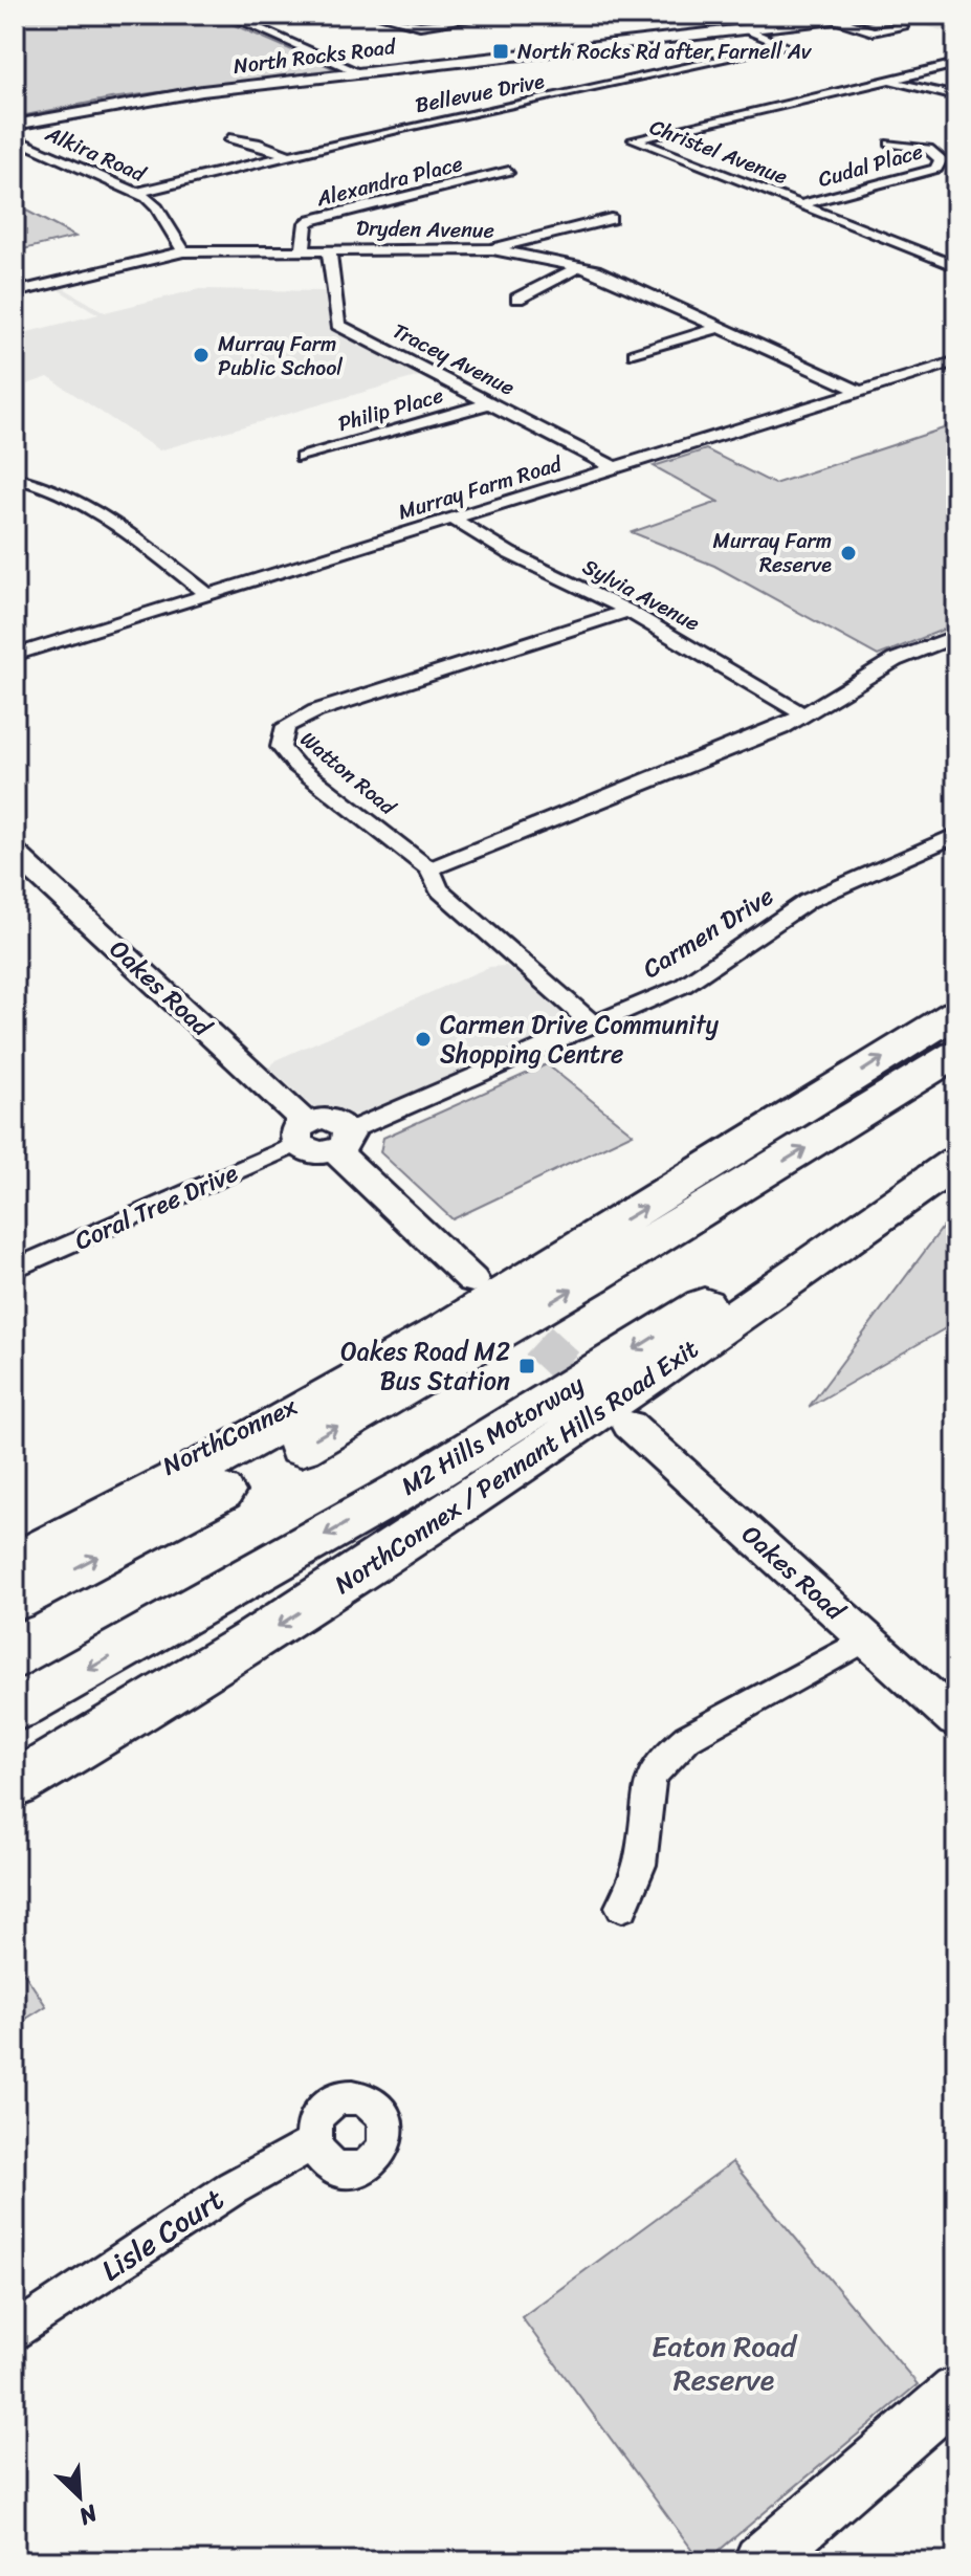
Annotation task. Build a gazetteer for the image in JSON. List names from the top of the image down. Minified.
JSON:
{"streets":{"highway":["M2 Hills Motorway","NorthConnex","NorthConnex / Pennant Hills Road Exit"],"main road":["North Rocks Road","Oakes Road"],"street":["Bellevue Drive","Christel Avenue","Alkira Road","Cudal Place","Alexandra Place","Dryden Avenue","Tracey Avenue","Philip Place","Murray Farm Road","Sylvia Avenue","Watton Road","Carmen Drive","Coral Tree Drive","Lisle Court"]},"crossings":[["North Rocks Road","Bellevue Drive"],["Bellevue Drive","Alkira Road"],["Christel Avenue","Cudal Place"],["Alkira Road","Dryden Avenue"],["Alexandra Place","Dryden Avenue"],["Dryden Avenue","Tracey Avenue"],["Dryden Avenue","Murray Farm Road"],["Tracey Avenue","Philip Place"],["Tracey Avenue","Murray Farm Road"],["Murray Farm Road","Sylvia Avenue"],["Sylvia Avenue","Watton Road"],["Watton Road","Carmen Drive"],["Oakes Road","Coral Tree Drive"]],"parks":["Eaton Road Reserve"],"places":{"transit":["North Rocks Rd after Farnell Av","Oakes Road M2 Bus Station"],"other":["Murray Farm Public School","Murray Farm Reserve","Carmen Drive Community Shopping Centre"]},"north":"bottom right"}
